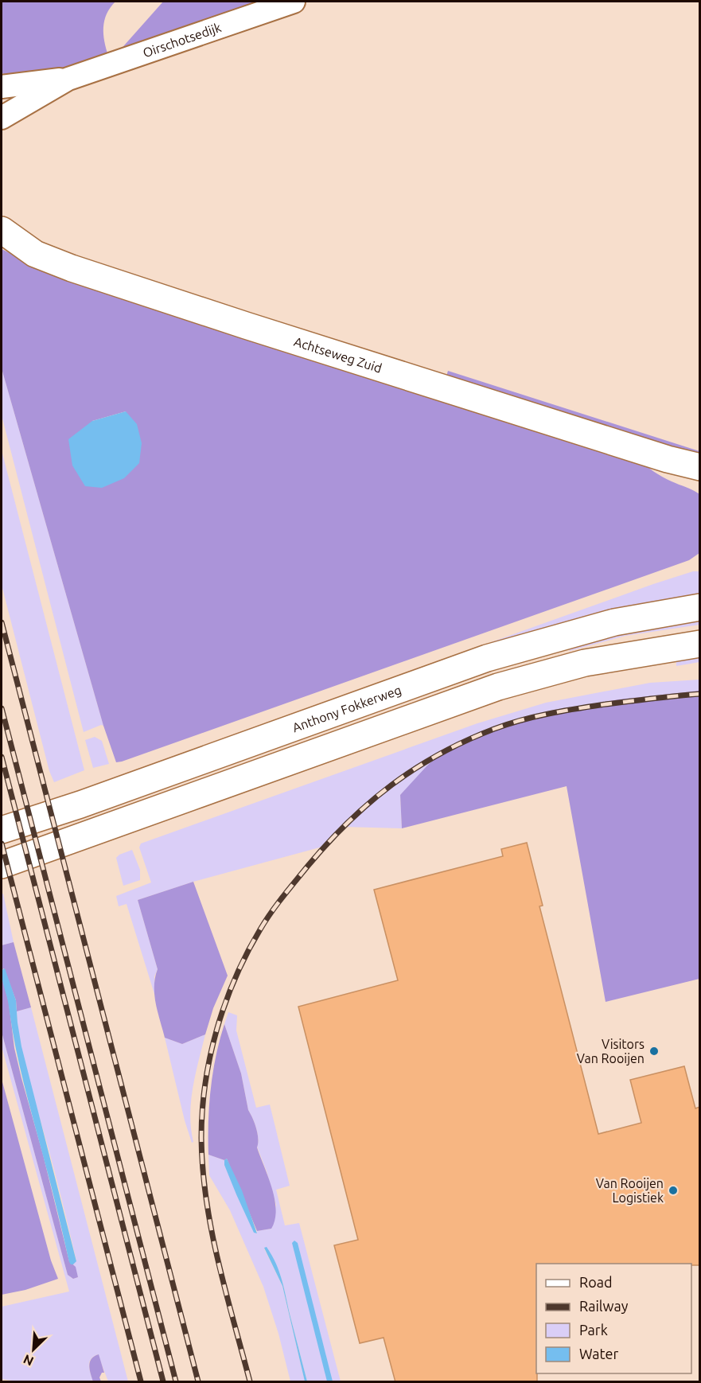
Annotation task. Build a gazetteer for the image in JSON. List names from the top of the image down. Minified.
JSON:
{"streets":{"main road":["Achtseweg Zuid","Anthony Fokkerweg"],"street":["Oirschotsedijk"]},"places":["Visitors Van Rooijen","Van Rooijen Logistiek"],"legend":["Road","Railway","Park","Water"],"north":"bottom left"}
